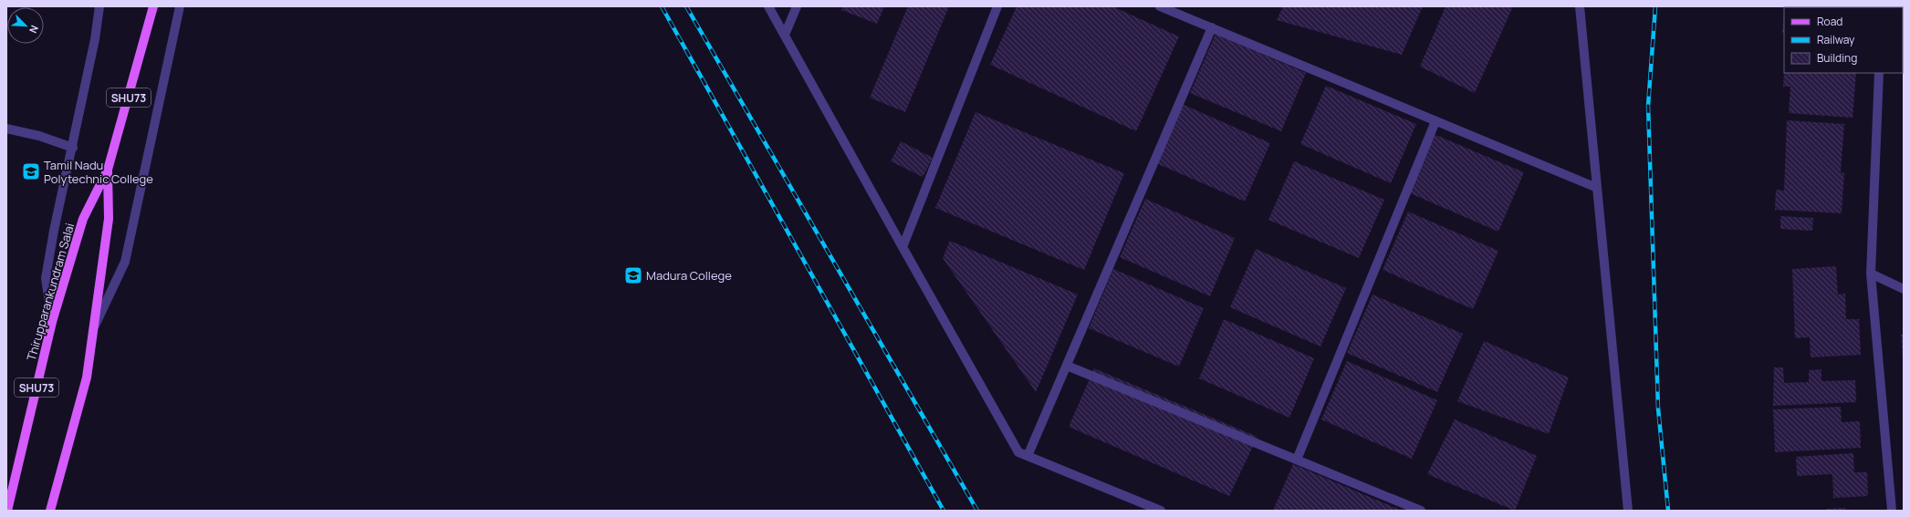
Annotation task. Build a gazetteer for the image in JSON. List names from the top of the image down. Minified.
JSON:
{"streets":{"main road":["SHU73","Thirupparankundram Salai"]},"places":{"school or university":["Tamil Nadu Polytechnic College","Madura College"]},"legend":["Road","Railway","Building"],"north":"bottom right"}
